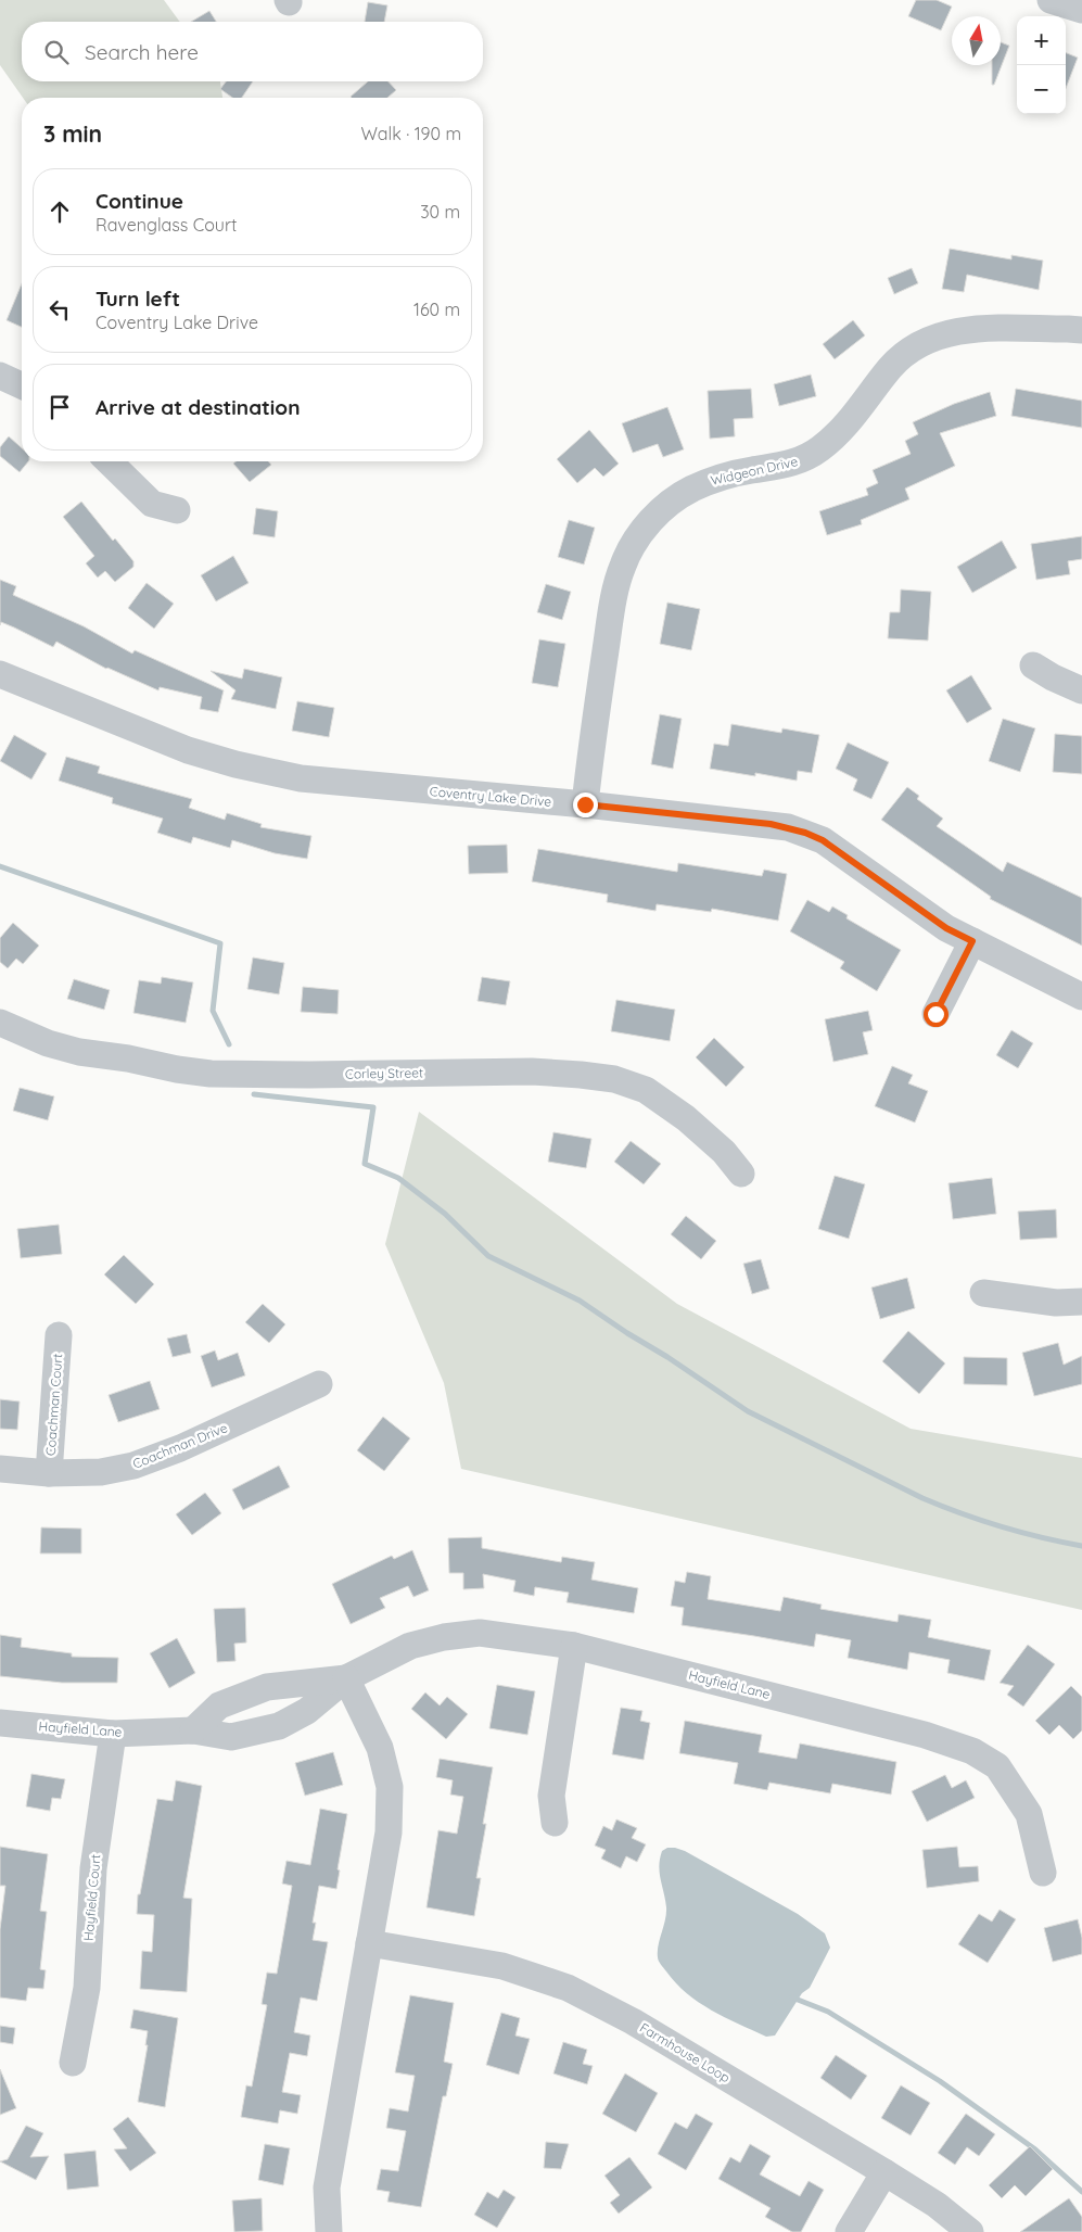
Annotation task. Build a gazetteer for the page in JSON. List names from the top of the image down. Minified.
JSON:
{"streets":{"street":["Widgeon Drive","Coventry Lake Drive","Corley Street","Coachman Court","Coachman Drive","Hayfield Lane","Hayfield Court","Farmhouse Loop"]},"crossings":[["Widgeon Drive","Coventry Lake Drive"],["Coachman Court","Coachman Drive"],["Hayfield Lane","Hayfield Court"]],"north":"top","page":{"map_buttons":["+","−"],"search":"Search here","heading":["3 min","Walk · 190 m"],"list":[["Continue","Ravenglass Court","30 m"],["Turn left","Coventry Lake Drive","160 m"],"Arrive at destination"]}}
